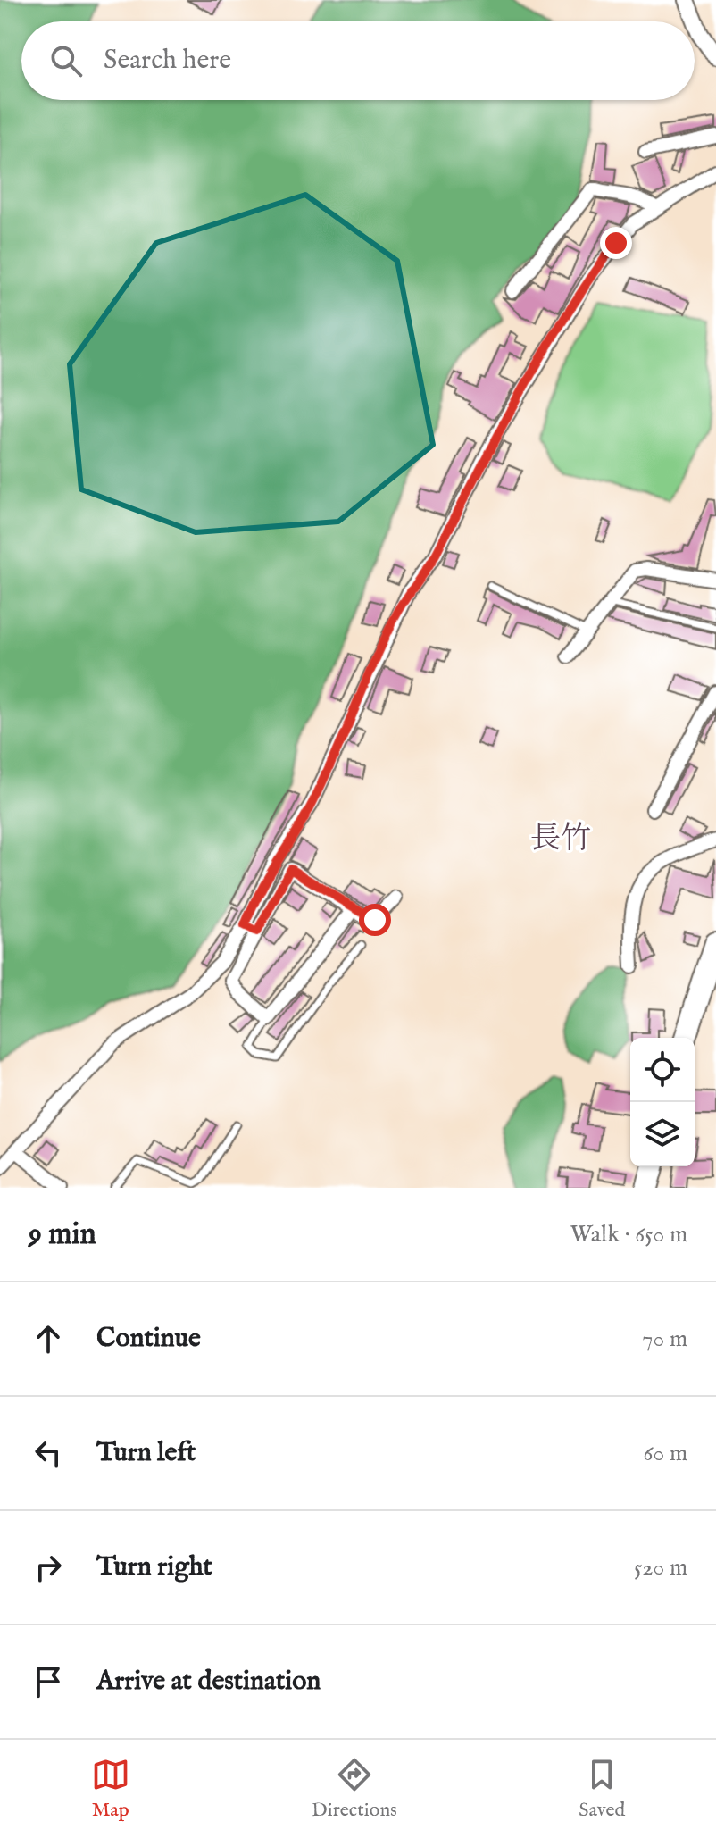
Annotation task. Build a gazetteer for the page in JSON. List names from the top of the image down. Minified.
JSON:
{"districts":["長竹"],"page":{"search":"Search here","heading":["9 min","Walk · 650 m"],"list":[["Continue","70 m"],["Turn left","60 m"],["Turn right","520 m"],"Arrive at destination"],"nav":["Map","Directions","Saved"]}}
